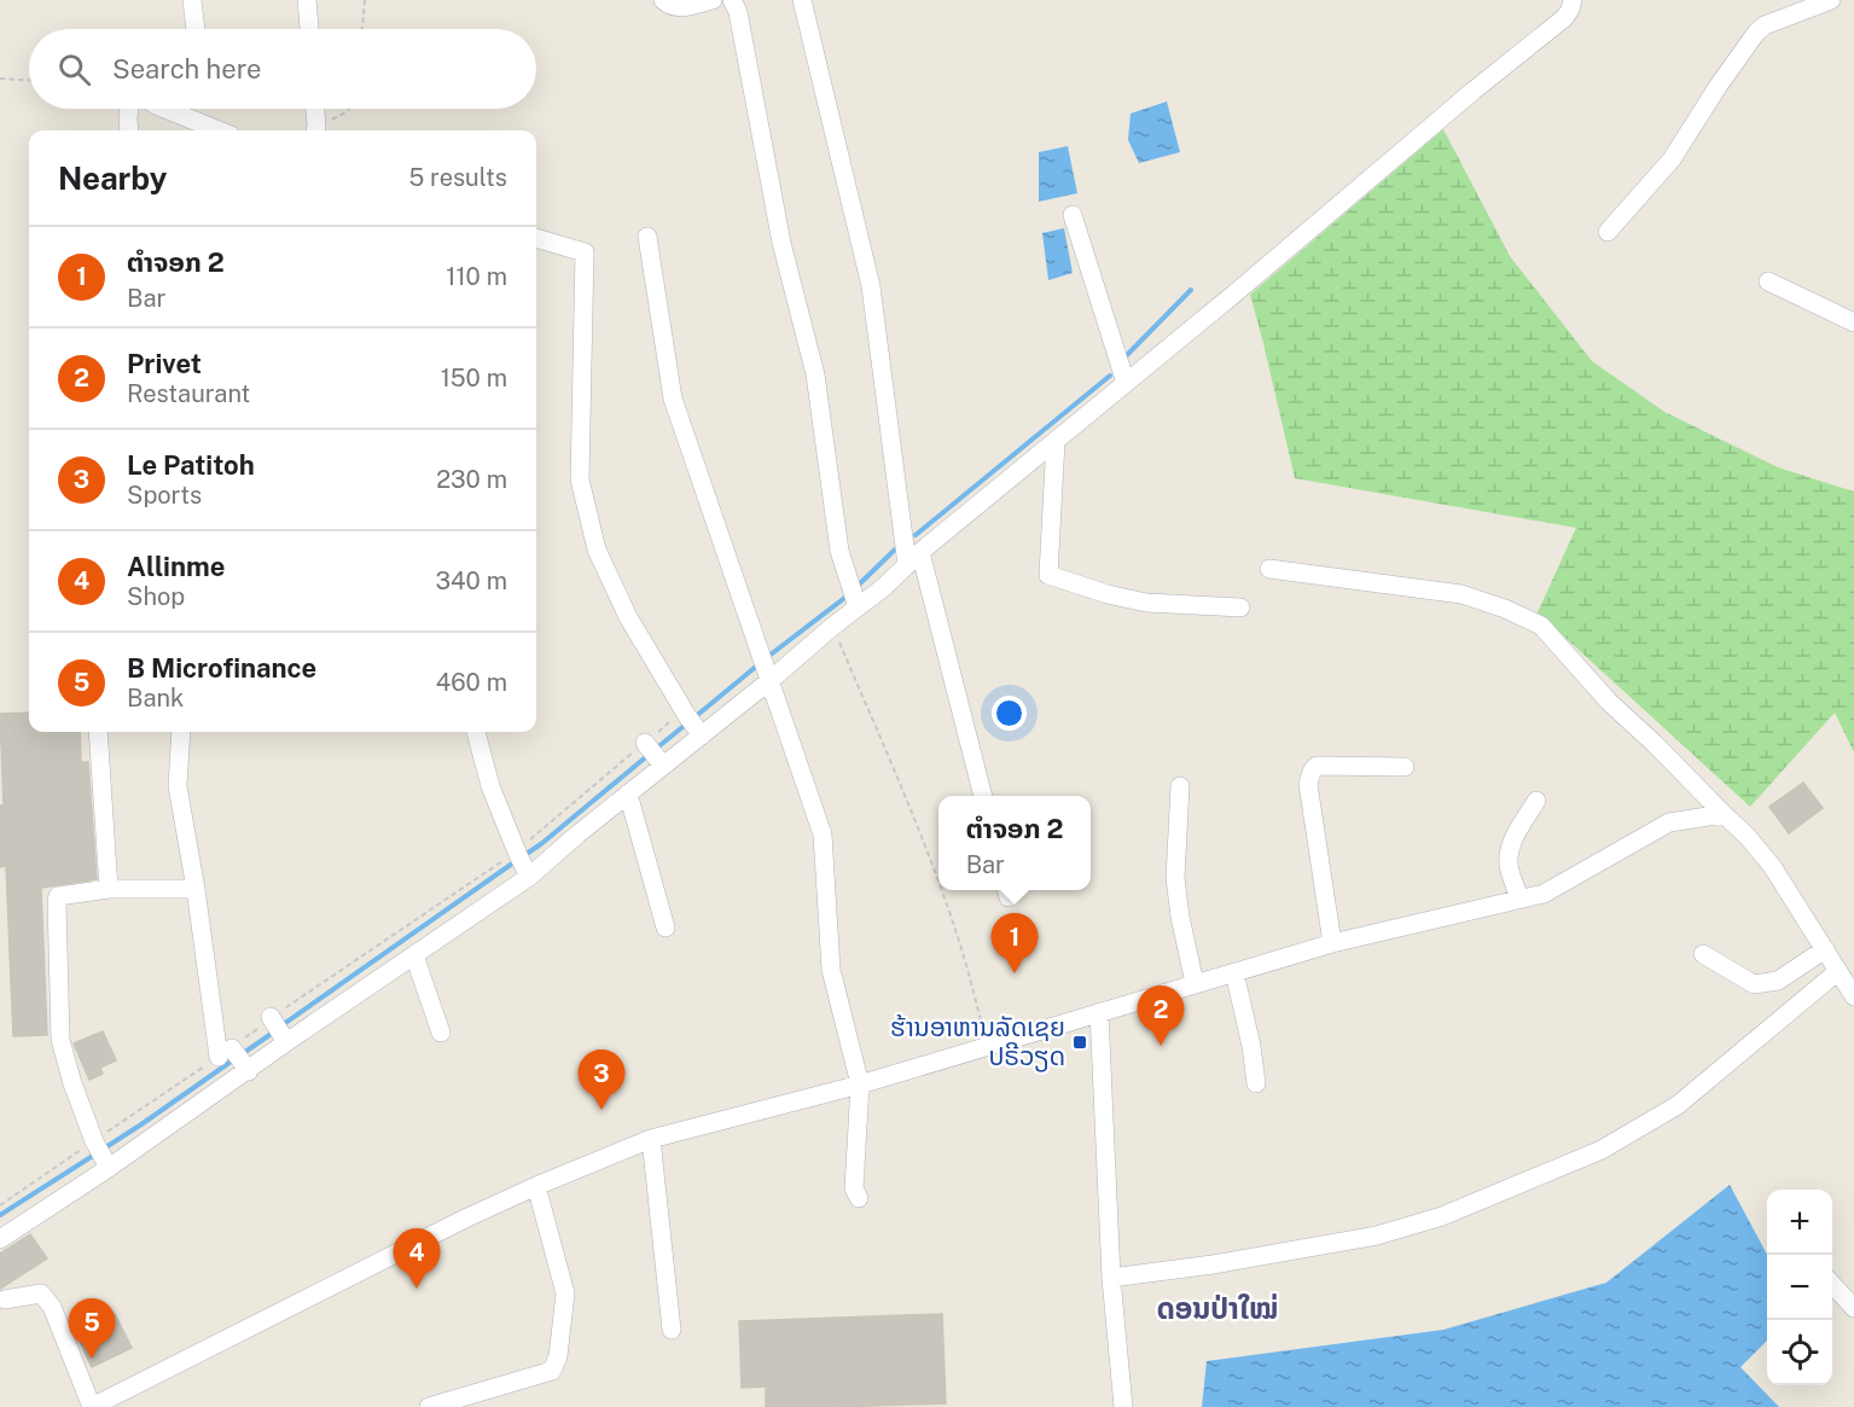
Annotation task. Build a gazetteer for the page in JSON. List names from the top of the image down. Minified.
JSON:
{"districts":["ດອນປ່າໃໝ່"],"places":{"transit":["ຮ້ານອາຫານລັດເຊຍ ປຣີວຽດ"]},"page":{"search":"Search here","heading":["Nearby","5 results"],"list":[{"mark":"1","name":"ຕຳຈອກ 2","note":"Bar","value":"110 m"},{"mark":"2","name":"Privet","note":"Restaurant","value":"150 m"},{"mark":"3","name":"Le Patitoh","note":"Sports","value":"230 m"},{"mark":"4","name":"Allinme","note":"Shop","value":"340 m"},{"mark":"5","name":"B Microfinance","note":"Bank","value":"460 m"}],"popup":["ຕຳຈອກ 2","Bar"],"pins":["1","2","3","4","5"],"map_buttons":["+","−"]}}
